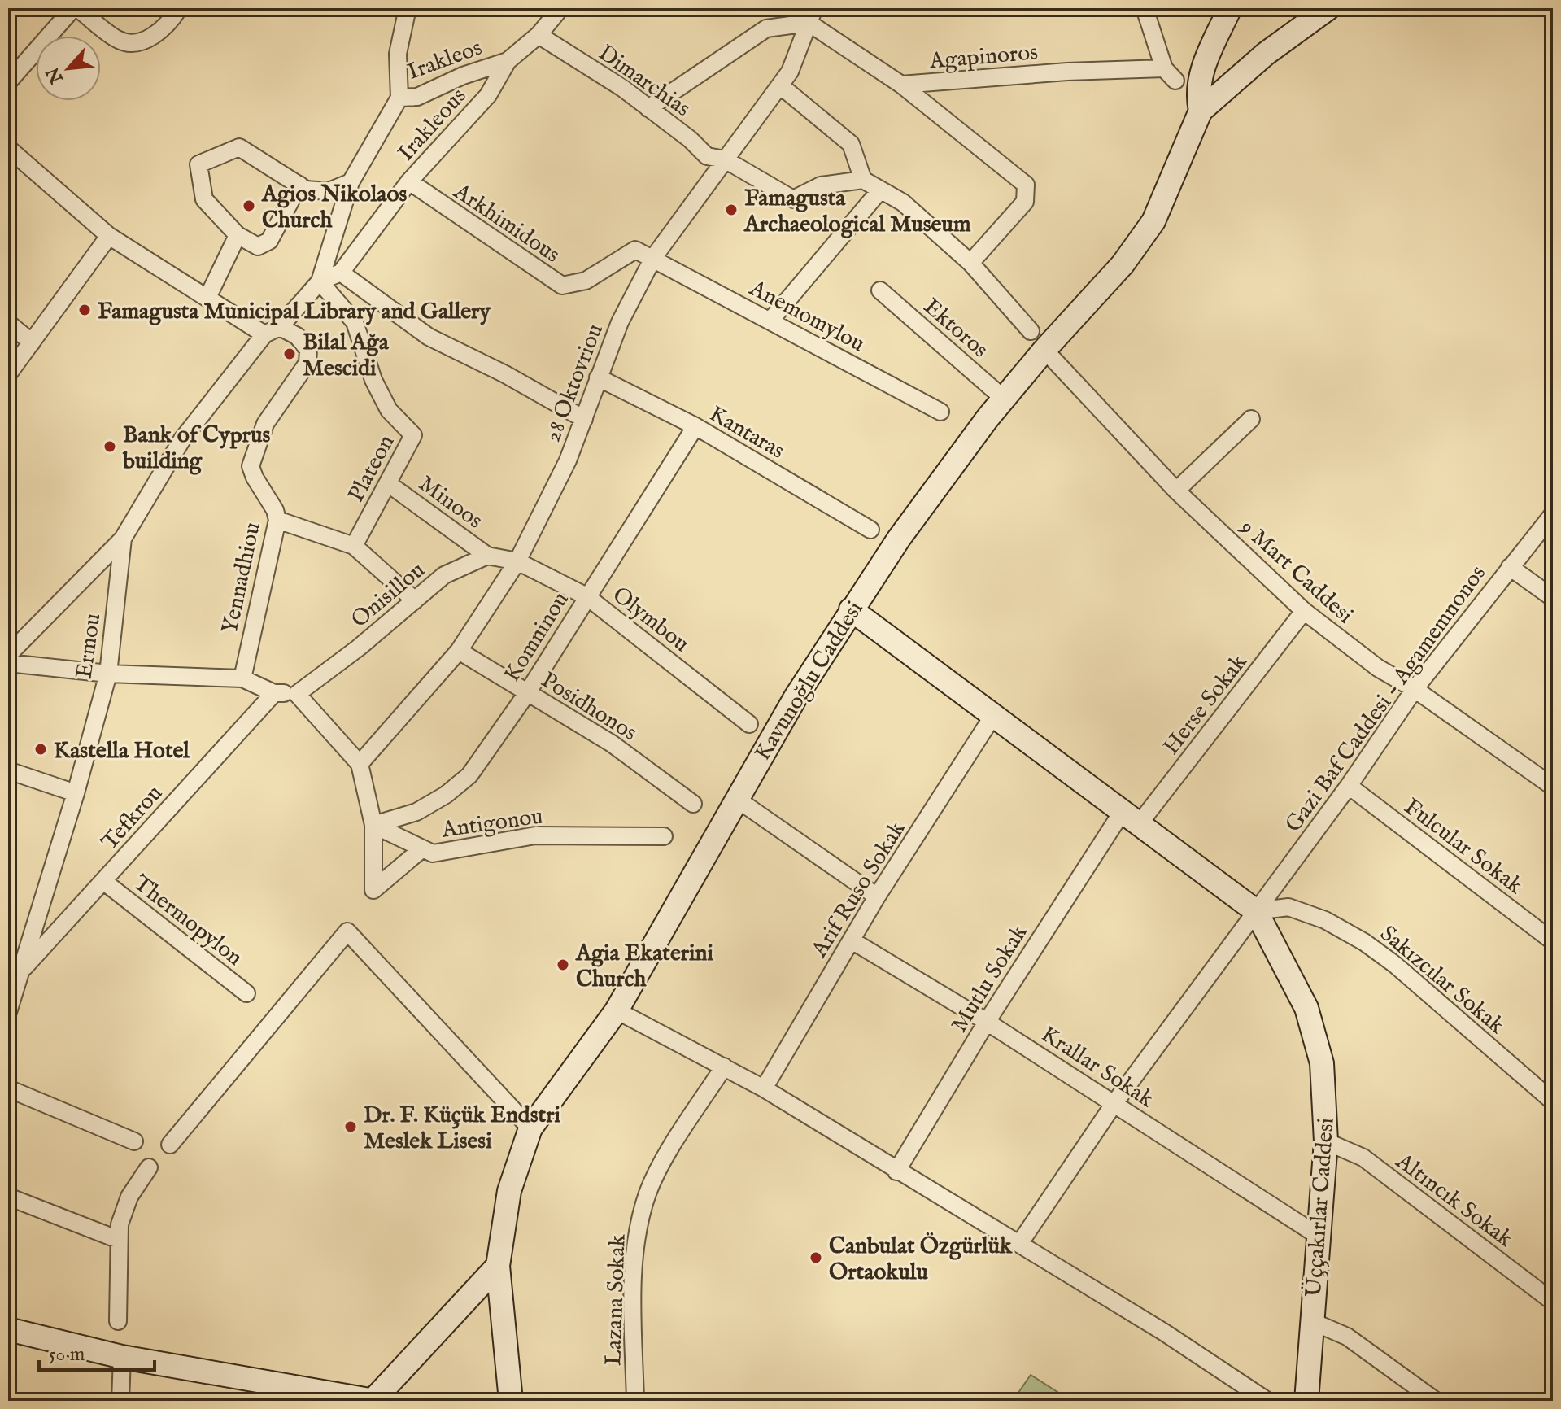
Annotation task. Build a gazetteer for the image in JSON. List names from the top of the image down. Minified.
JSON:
{"streets":{"main road":["Kavunoğlu Caddesi","Üççakırlar Caddesi"],"street":["Agapinoros","Irakleos","Dimarchias","Irakleous","Arkhimidous","Anemomylou","Ektoros","28 Oktovriou","Kantaras","Plateon","Minoos","9 Mart Caddesi","Yennadhiou","Onisillou","Olymbou","Komninou","Ermou","Gazi Baf Caddesi - Agamemnonos","Herse Sokak","Posidhonos","Tefkrou","Antigonou","Fulcular Sokak","Arif Ruso Sokak","Thermopylon","Mutlu Sokak","Sakızcılar Sokak","Krallar Sokak","Altıncık Sokak","Lazana Sokak"]},"crossings":[["Agapinoros","28 Oktovriou"],["Irakleos","Dimarchias"],["Irakleos","Irakleous"],["Dimarchias","28 Oktovriou"],["Irakleous","Arkhimidous"],["Arkhimidous","Anemomylou"],["Arkhimidous","28 Oktovriou"],["Anemomylou","28 Oktovriou"],["Ektoros","Kavunoğlu Caddesi"],["28 Oktovriou","Kantaras"],["28 Oktovriou","Olymbou"],["28 Oktovriou","Posidhonos"],["Kantaras","Komninou"],["Plateon","Minoos"],["Minoos","Onisillou"],["9 Mart Caddesi","Kavunoğlu Caddesi"],["9 Mart Caddesi","Gazi Baf Caddesi - Agamemnonos"],["9 Mart Caddesi","Herse Sokak"],["Yennadhiou","Ermou"],["Olymbou","Komninou"],["Komninou","Posidhonos"],["Komninou","Antigonou"],["Ermou","Tefkrou"],["Gazi Baf Caddesi - Agamemnonos","Fulcular Sokak"],["Gazi Baf Caddesi - Agamemnonos","Sakızcılar Sokak"],["Gazi Baf Caddesi - Agamemnonos","Krallar Sokak"],["Gazi Baf Caddesi - Agamemnonos","Üççakırlar Caddesi"],["Herse Sokak","Mutlu Sokak"],["Tefkrou","Thermopylon"],["Arif Ruso Sokak","Krallar Sokak"],["Mutlu Sokak","Krallar Sokak"],["Sakızcılar Sokak","Üççakırlar Caddesi"],["Krallar Sokak","Üççakırlar Caddesi"],["Altıncık Sokak","Üççakırlar Caddesi"]],"places":["Agios Nikolaos Church","Famagusta Archaeological Museum","Famagusta Municipal Library and Gallery","Bilal Ağa Mescidi","Bank of Cyprus building","Kastella Hotel","Agia Ekaterini Church","Dr. F. Küçük Endstri Meslek Lisesi","Canbulat Özgürlük Ortaokulu"],"scale_bar":"50 m","north":"bottom left"}
